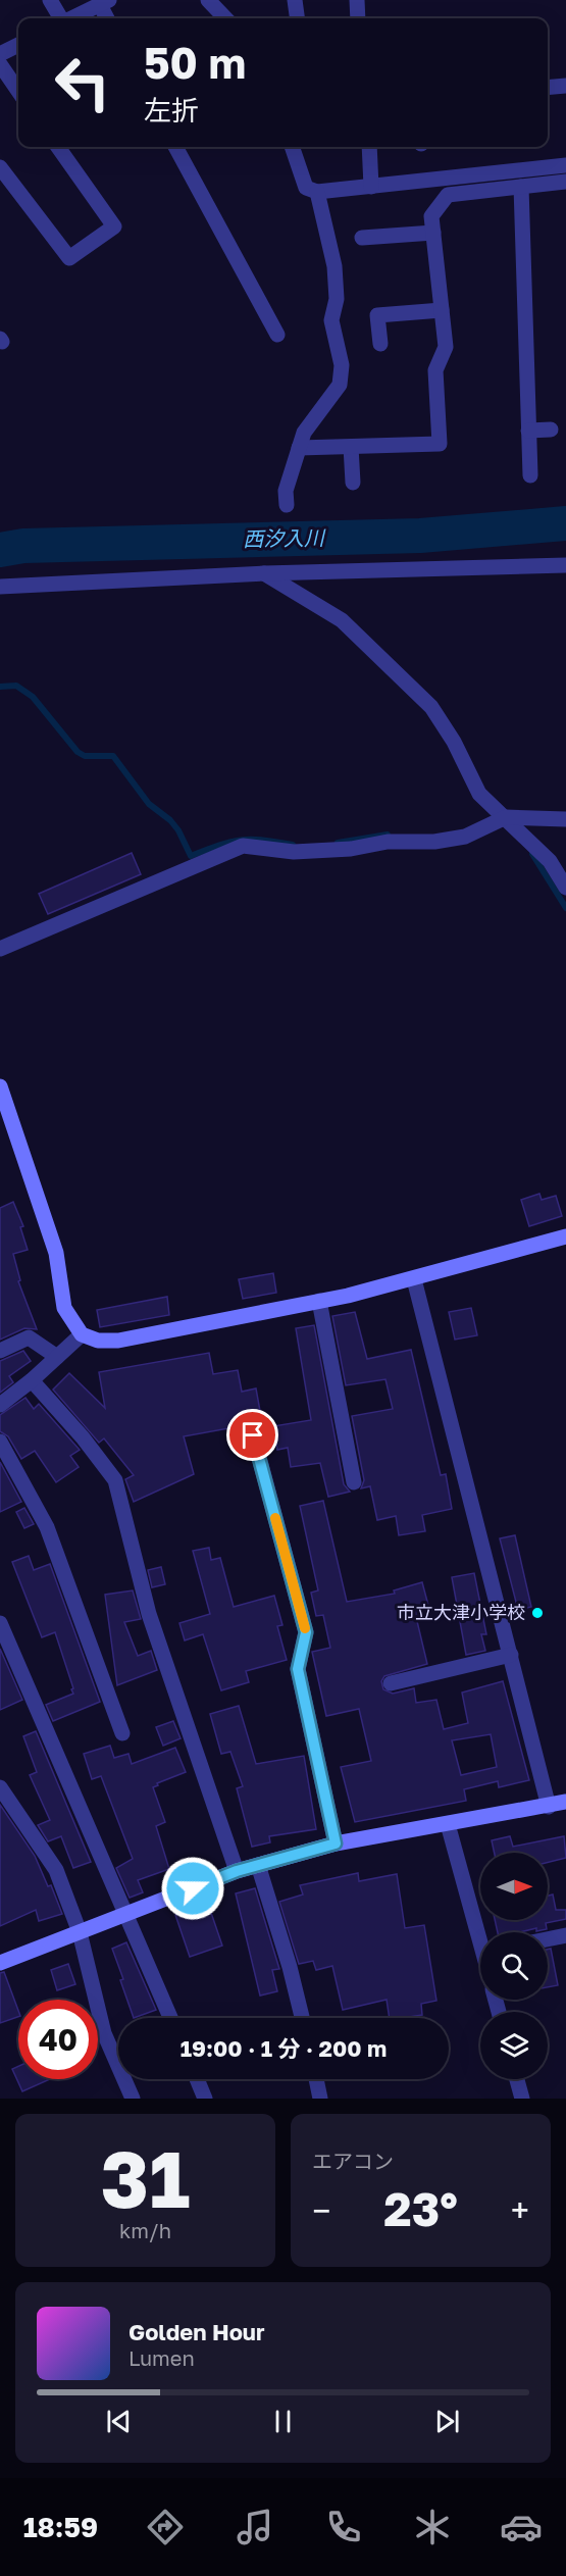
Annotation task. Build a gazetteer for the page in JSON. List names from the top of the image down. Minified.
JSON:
{"water":["西汐入川"],"places":["市立大津小学校"],"north":"right","page":{"turn":["50 m","左折"],"limit":"40","trip":"19:00 · 1 分 · 200 m","tile":[["31","km/h"],"エアコン"],"heat":["−","23°","+"],"song":["Golden Hour","Lumen"],"tabs":"18:59"}}
